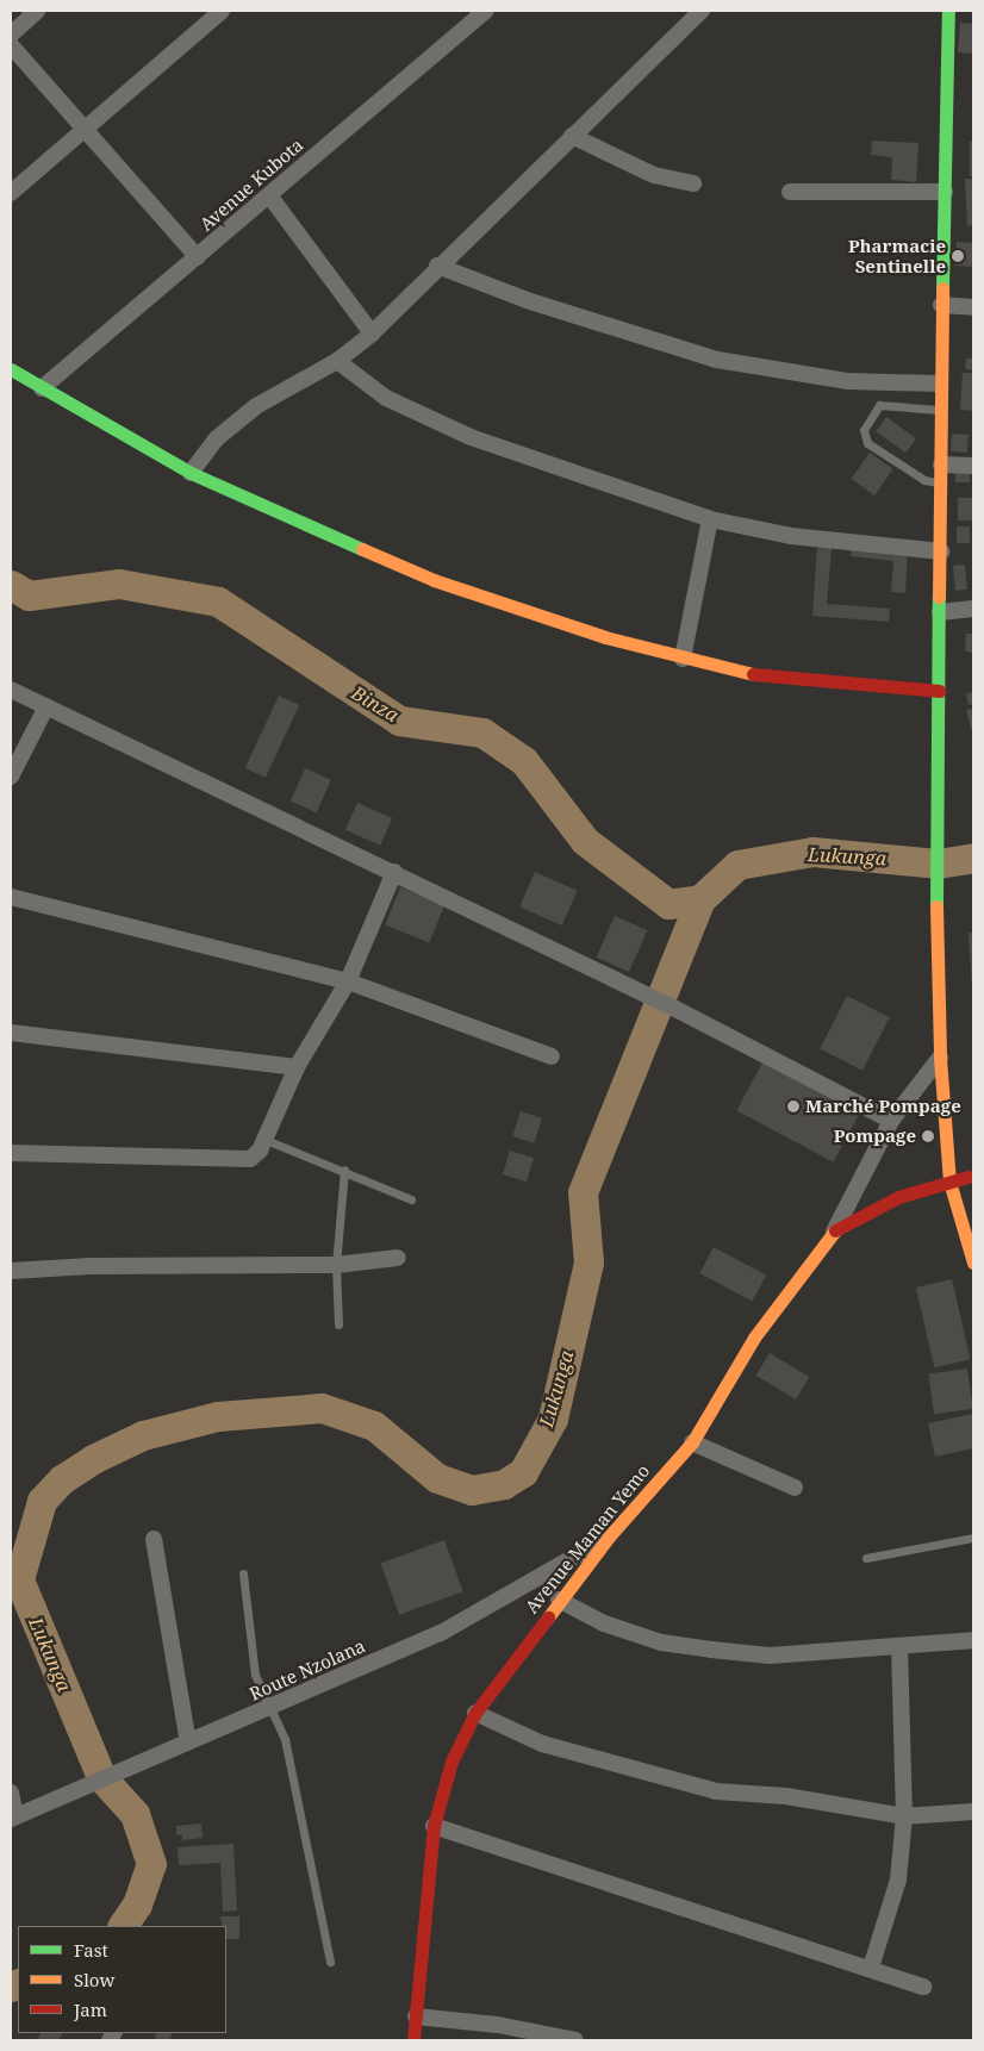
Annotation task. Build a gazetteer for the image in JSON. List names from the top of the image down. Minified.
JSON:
{"streets":{"street":["Avenue Kubota","Avenue Maman Yemo","Route Nzolana"]},"crossings":[["Avenue Maman Yemo","Route Nzolana"]],"water":["Binza","Lukunga"],"places":["Pharmacie Sentinelle","Marché Pompage","Pompage"],"legend":["Fast","Slow","Jam"]}
